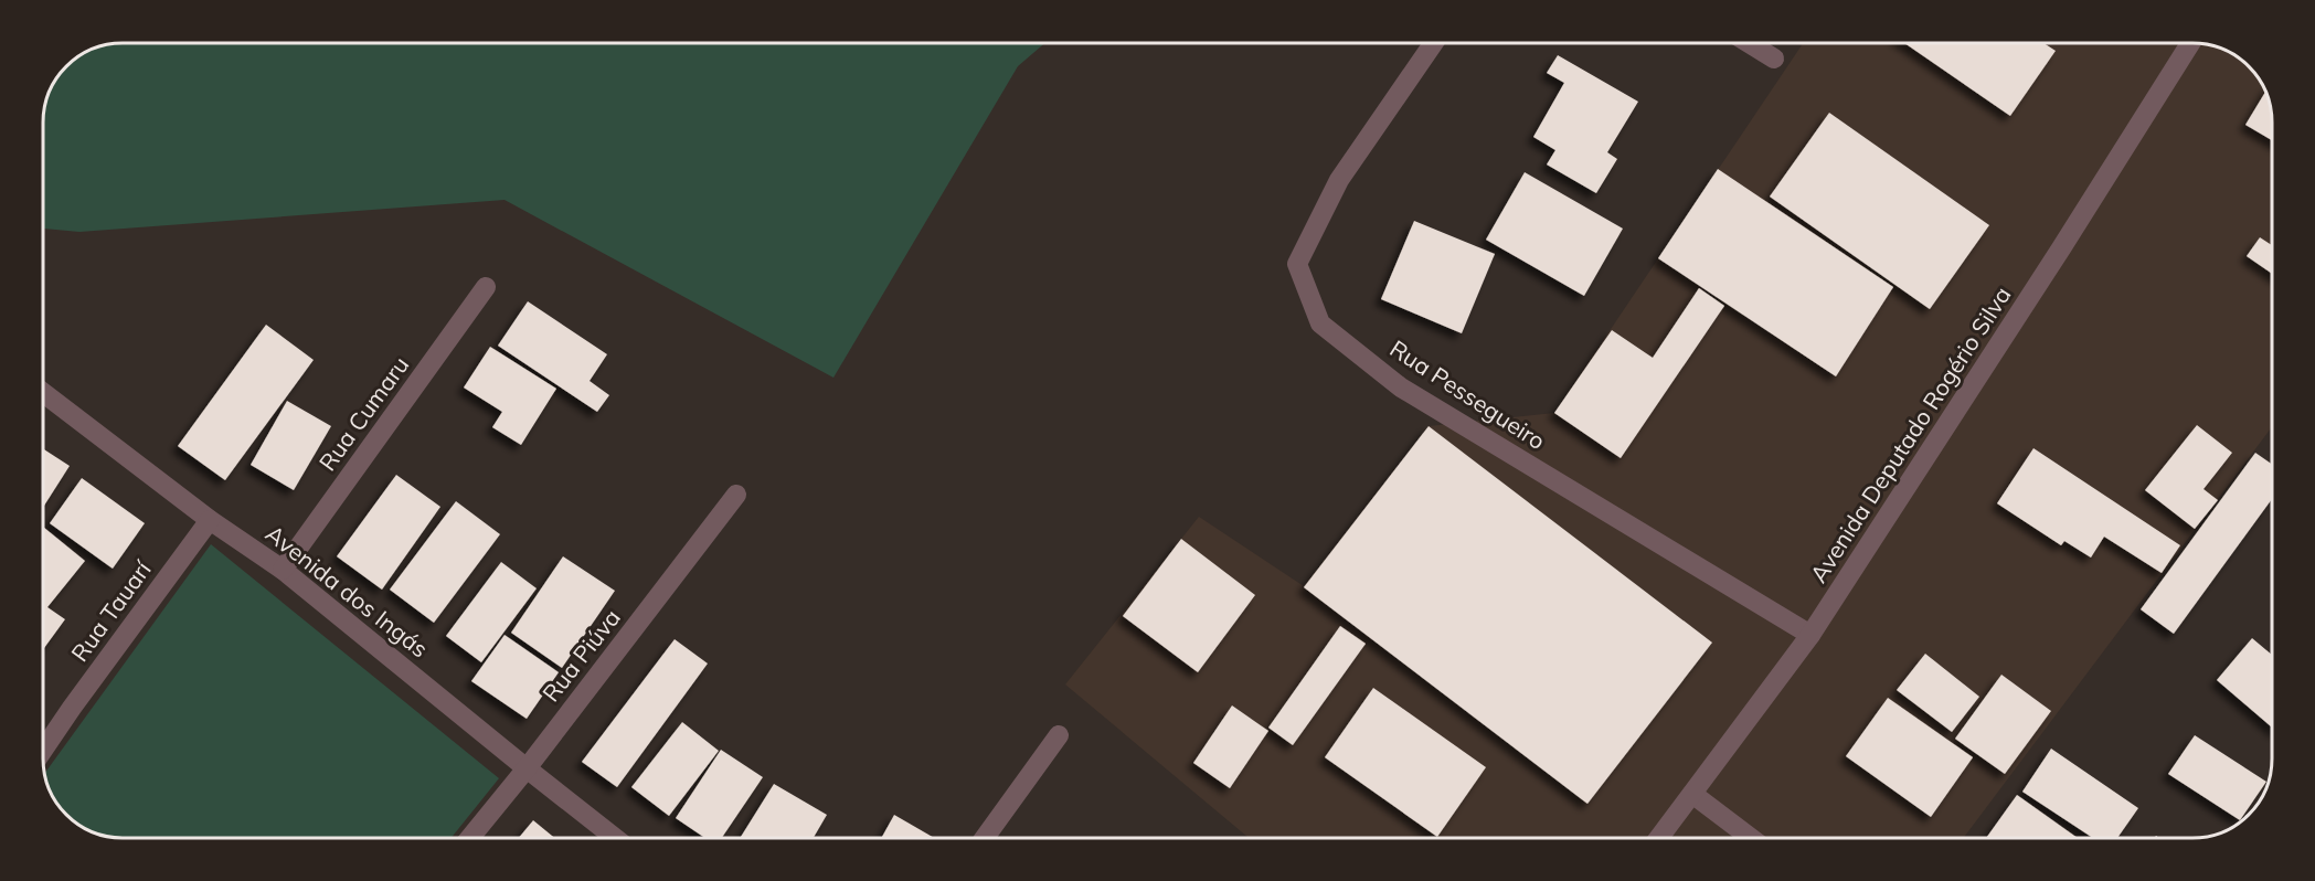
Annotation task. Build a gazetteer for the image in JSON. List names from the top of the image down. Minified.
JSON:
{"streets":{"street":["Rua Pessegueiro","Rua Cumaru","Avenida Deputado Rogério Silva","Avenida dos Ingás","Rua Tauarí","Rua Piúva"]},"crossings":[["Rua Pessegueiro","Avenida Deputado Rogério Silva"],["Rua Cumaru","Avenida dos Ingás"],["Avenida dos Ingás","Rua Tauarí"],["Avenida dos Ingás","Rua Piúva"]]}
